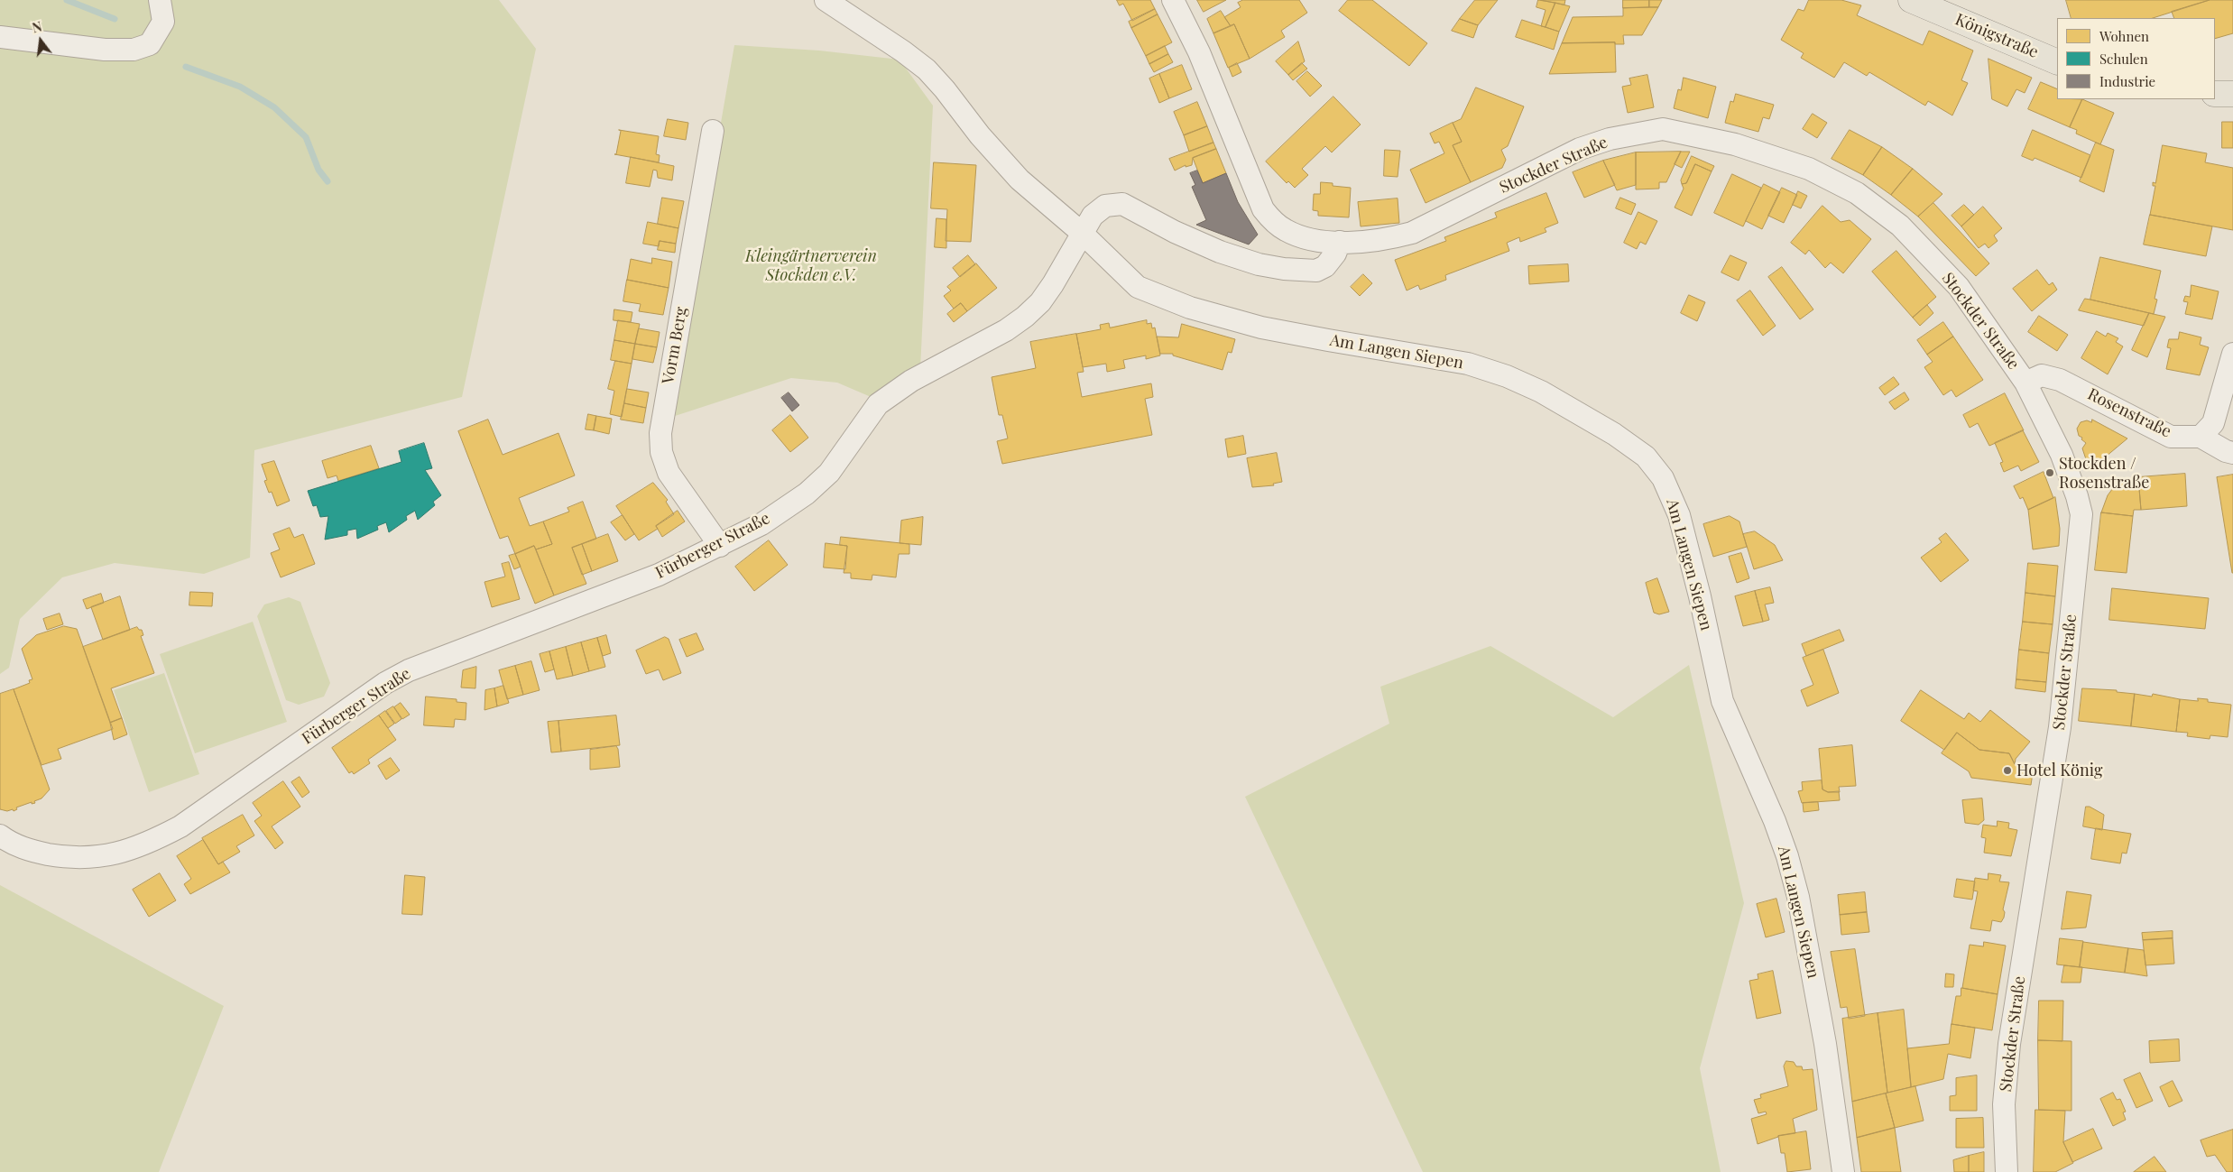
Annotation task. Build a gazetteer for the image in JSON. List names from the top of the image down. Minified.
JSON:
{"streets":{"main road":["Königstraße"],"street":["Stockder Straße","Vorm Berg","Am Langen Siepen","Rosenstraße","Fürberger Straße"]},"crossings":[["Stockder Straße","Rosenstraße"],["Stockder Straße","Fürberger Straße"],["Vorm Berg","Fürberger Straße"],["Am Langen Siepen","Fürberger Straße"]],"parks":["Kleingärtnerverein Stockden e.V."],"places":["Stockden / Rosenstraße","Hotel König"],"legend":["Wohnen","Schulen","Industrie"],"north":"top"}
